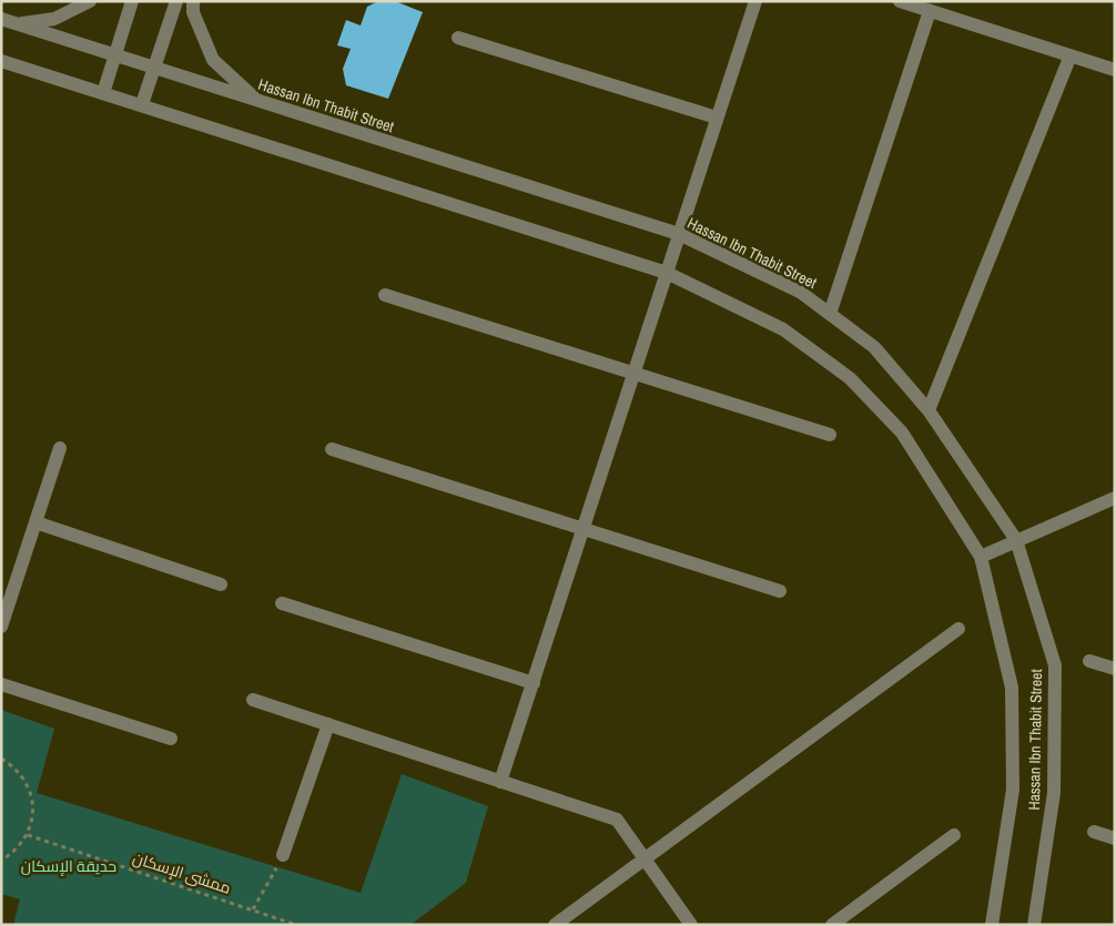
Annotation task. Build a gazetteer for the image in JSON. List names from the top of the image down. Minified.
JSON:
{"streets":{"street":["Hassan Ibn Thabit Street"],"path":["ممشى الإسكان"]},"parks":["حديقة الإسكان"]}
